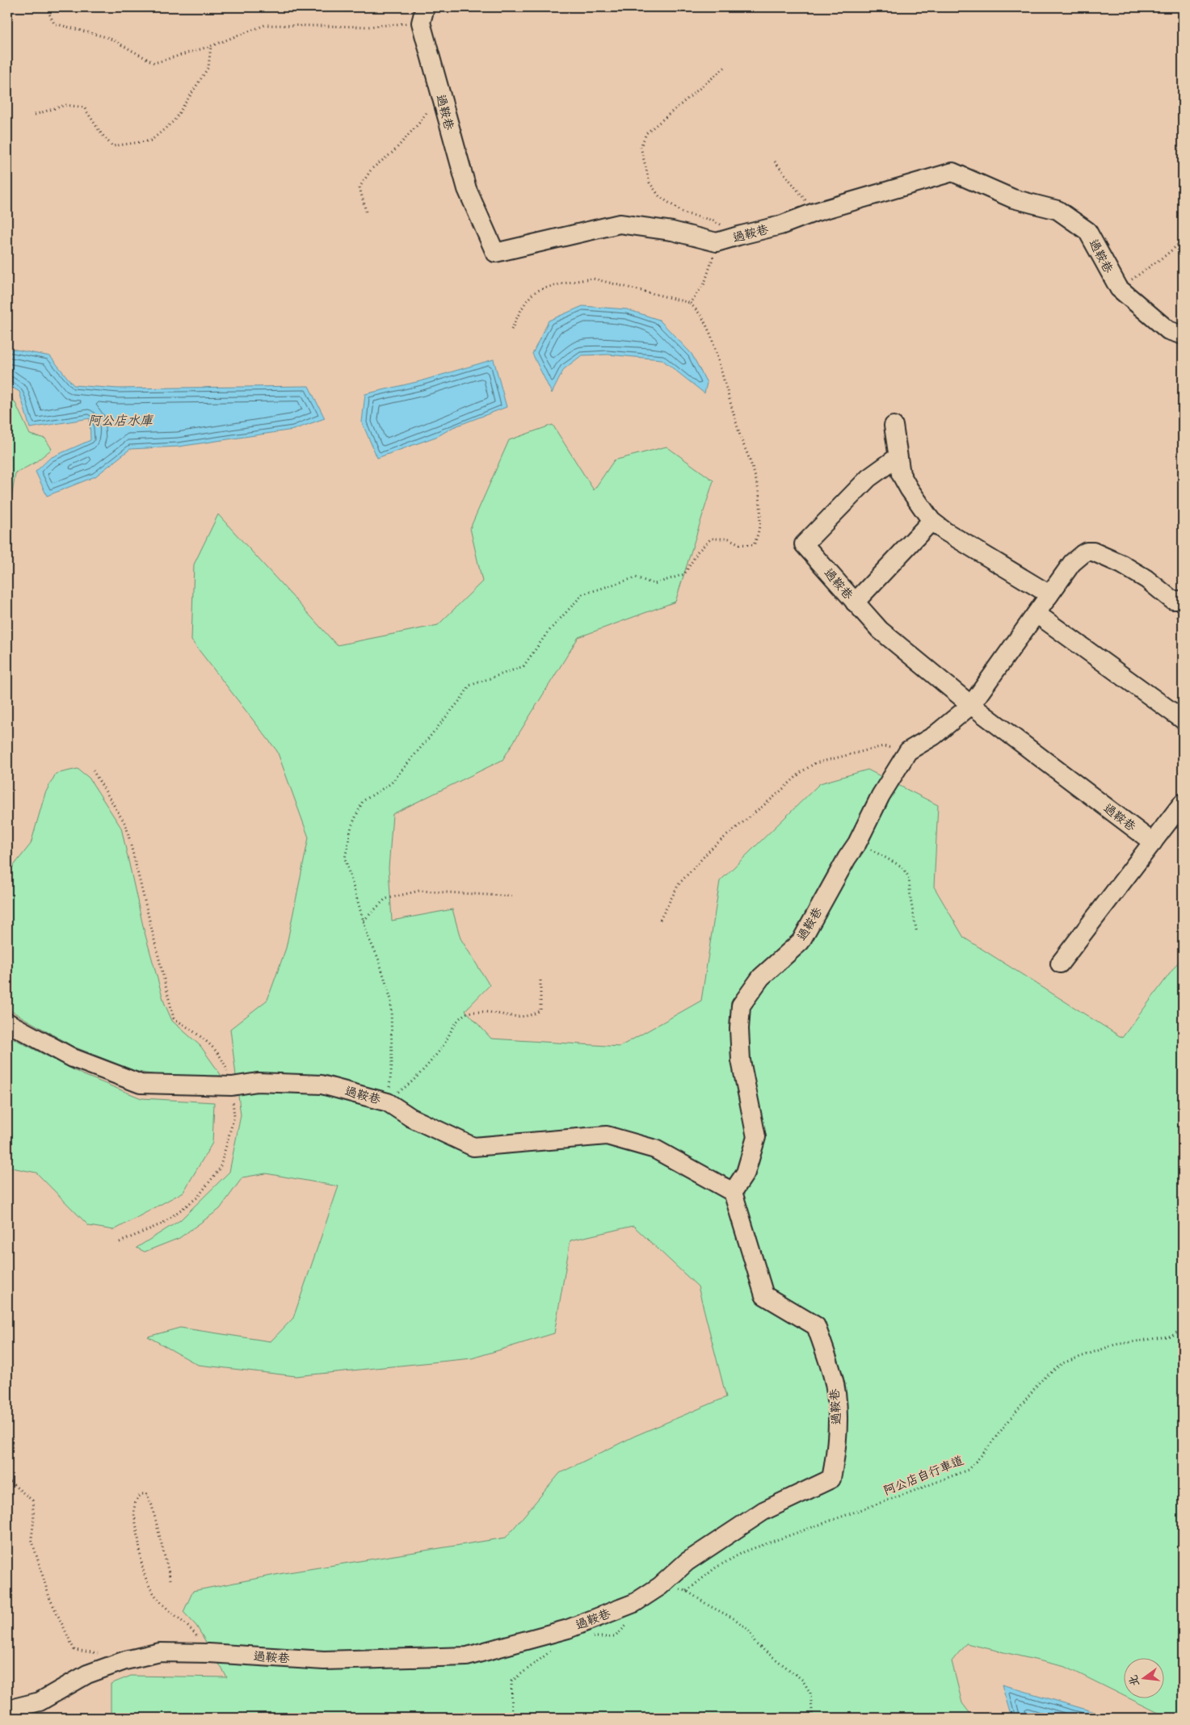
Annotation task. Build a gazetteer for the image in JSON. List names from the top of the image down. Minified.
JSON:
{"streets":{"lane":["過鞍巷"],"path":["阿公店自行車道"]},"water":["阿公店水庫"],"north":"left"}
